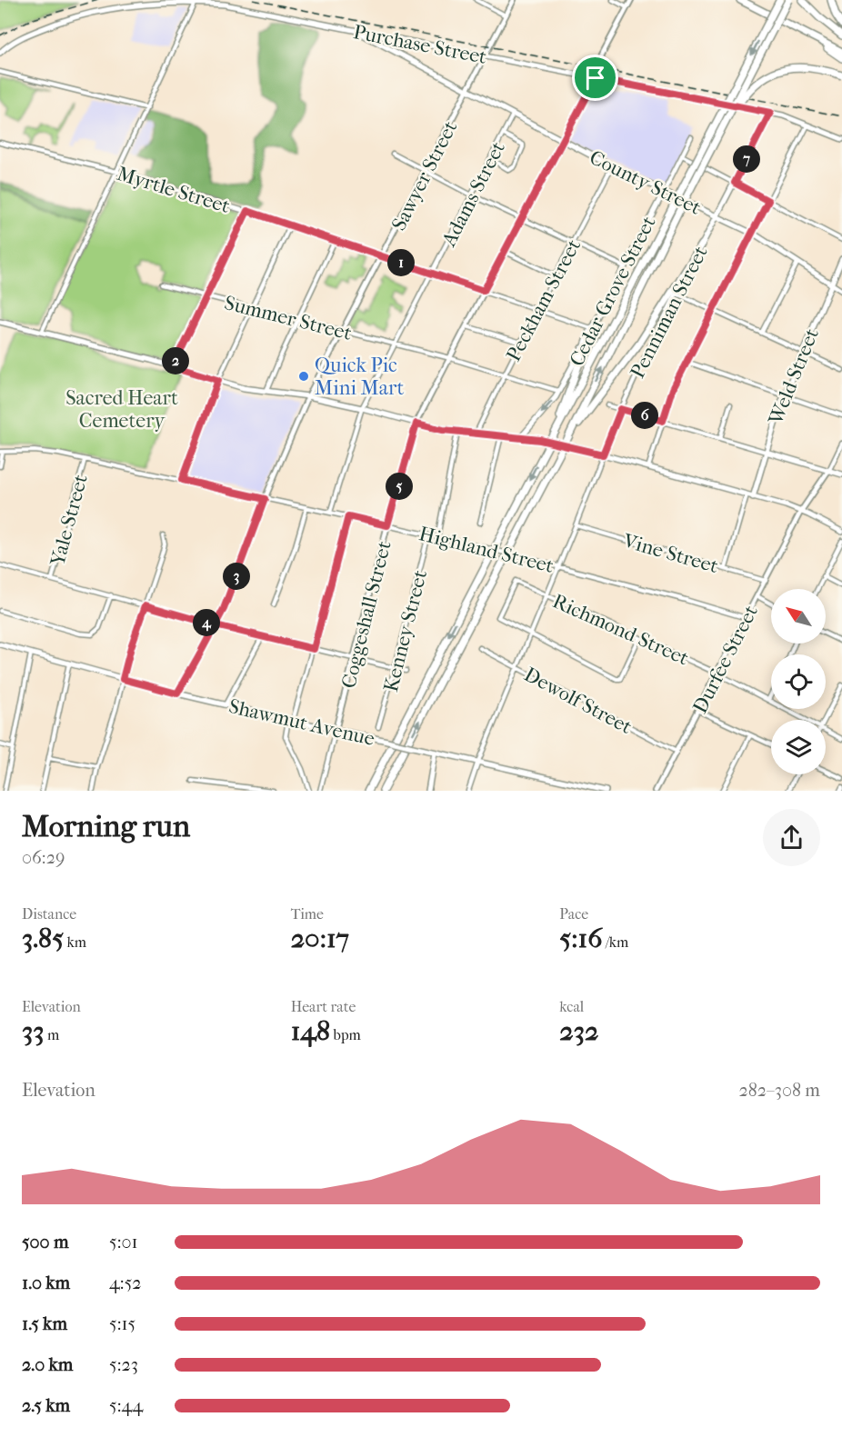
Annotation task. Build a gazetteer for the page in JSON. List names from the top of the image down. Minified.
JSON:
{"streets":{"main road":["Purchase Street","County Street","Cedar Grove Street","Penniman Street","Weld Street","Shawmut Avenue"],"street":["Sawyer Street","Myrtle Street","Adams Street","Peckham Street","Summer Street","Yale Street","Highland Street","Vine Street","Coggeshall Street","Richmond Street","Kenney Street","Durfee Street","Dewolf Street"]},"crossings":[["Purchase Street","Sawyer Street"],["Purchase Street","County Street"],["Purchase Street","Penniman Street"],["Purchase Street","Coggeshall Street"],["Sawyer Street","County Street"],["Sawyer Street","Myrtle Street"],["Sawyer Street","Summer Street"],["Sawyer Street","Highland Street"],["Sawyer Street","Shawmut Avenue"],["County Street","Adams Street"],["County Street","Cedar Grove Street"],["County Street","Peckham Street"],["County Street","Penniman Street"],["County Street","Weld Street"],["County Street","Coggeshall Street"],["Myrtle Street","Adams Street"],["Myrtle Street","Cedar Grove Street"],["Myrtle Street","Peckham Street"],["Myrtle Street","Coggeshall Street"],["Adams Street","Summer Street"],["Adams Street","Highland Street"],["Cedar Grove Street","Summer Street"],["Peckham Street","Summer Street"],["Penniman Street","Highland Street"],["Penniman Street","Vine Street"],["Penniman Street","Richmond Street"],["Penniman Street","Dewolf Street"],["Penniman Street","Shawmut Avenue"],["Summer Street","Coggeshall Street"],["Yale Street","Highland Street"],["Highland Street","Coggeshall Street"],["Highland Street","Kenney Street"],["Highland Street","Durfee Street"],["Vine Street","Durfee Street"],["Coggeshall Street","Shawmut Avenue"],["Richmond Street","Durfee Street"],["Durfee Street","Dewolf Street"]],"parks":["Sacred Heart Cemetery"],"places":["Quick Pic Mini Mart"],"north":"top left","page":{"pins":["7","1","2","6","5","3","4"],"heading":["Morning run","06:29"],"stats":[["Distance","3.85 km"],["Time","20:17"],["Pace","5:16 /km"],["Elevation","33 m"],["Heart rate","148 bpm"],["kcal","232"]],"chart":["Elevation","282–308 m"],"list":[{"name":"500 m","note":"5:01"},{"name":"1.0 km","note":"4:52"},{"name":"1.5 km","note":"5:15"},{"name":"2.0 km","note":"5:23"},{"name":"2.5 km","note":"5:44"}]}}
